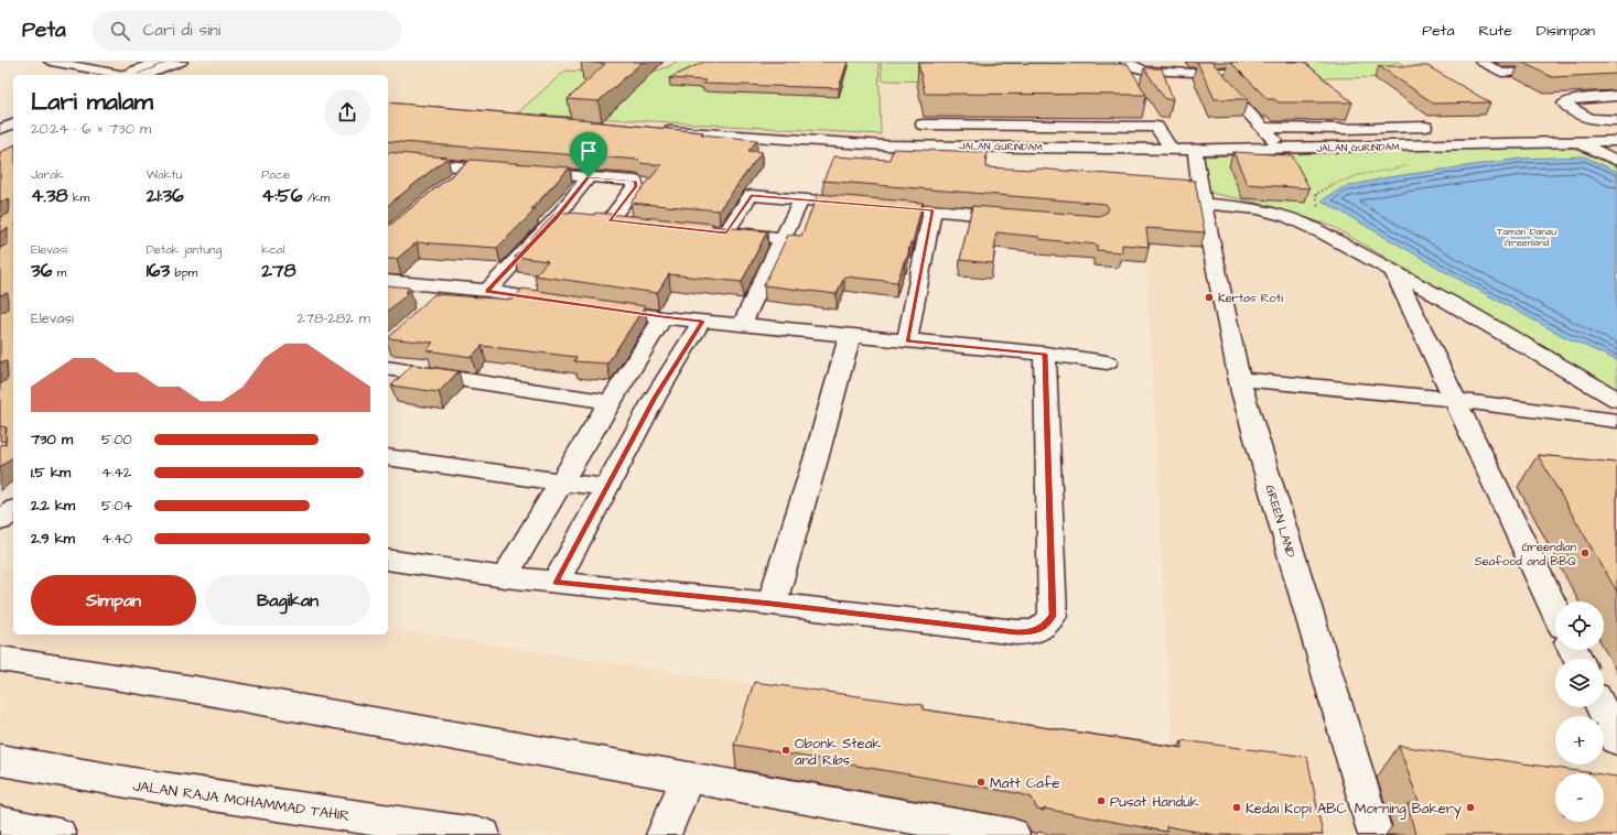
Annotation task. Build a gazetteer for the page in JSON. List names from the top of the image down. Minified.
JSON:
{"streets":{"street":["JALAN GURINDAM","GREEN LAND","JALAN RAJA MOHAMMAD TAHIR"]},"crossings":[["JALAN GURINDAM","GREEN LAND"]],"parks":["Taman Danau Greenland"],"places":["Kertas Roti","Greendlan Seafood and BBQ","Obonk Steak and Ribs","Matt Cafe","Pusat Handuk","Kedai Kopi ABC","Morning Bakery"],"page":{"header":"Peta","search":"Cari di sini","nav":["Peta","Rute","Disimpan"],"heading":["Lari malam","20:24 · 6 × 730 m"],"stats":[["Jarak","4.38 km"],["Waktu","21:36"],["Pace","4:56 /km"],["Elevasi","36 m"],["Detak jantung","163 bpm"],["kcal","278"]],"chart":["Elevasi","278–282 m"],"list":[{"name":"730 m","note":"5:00"},{"name":"1.5 km","note":"4:42"},{"name":"2.2 km","note":"5:04"},{"name":"2.9 km","note":"4:40"}],"buttons":["Simpan","Bagikan"],"map_buttons":["+","−"]}}
